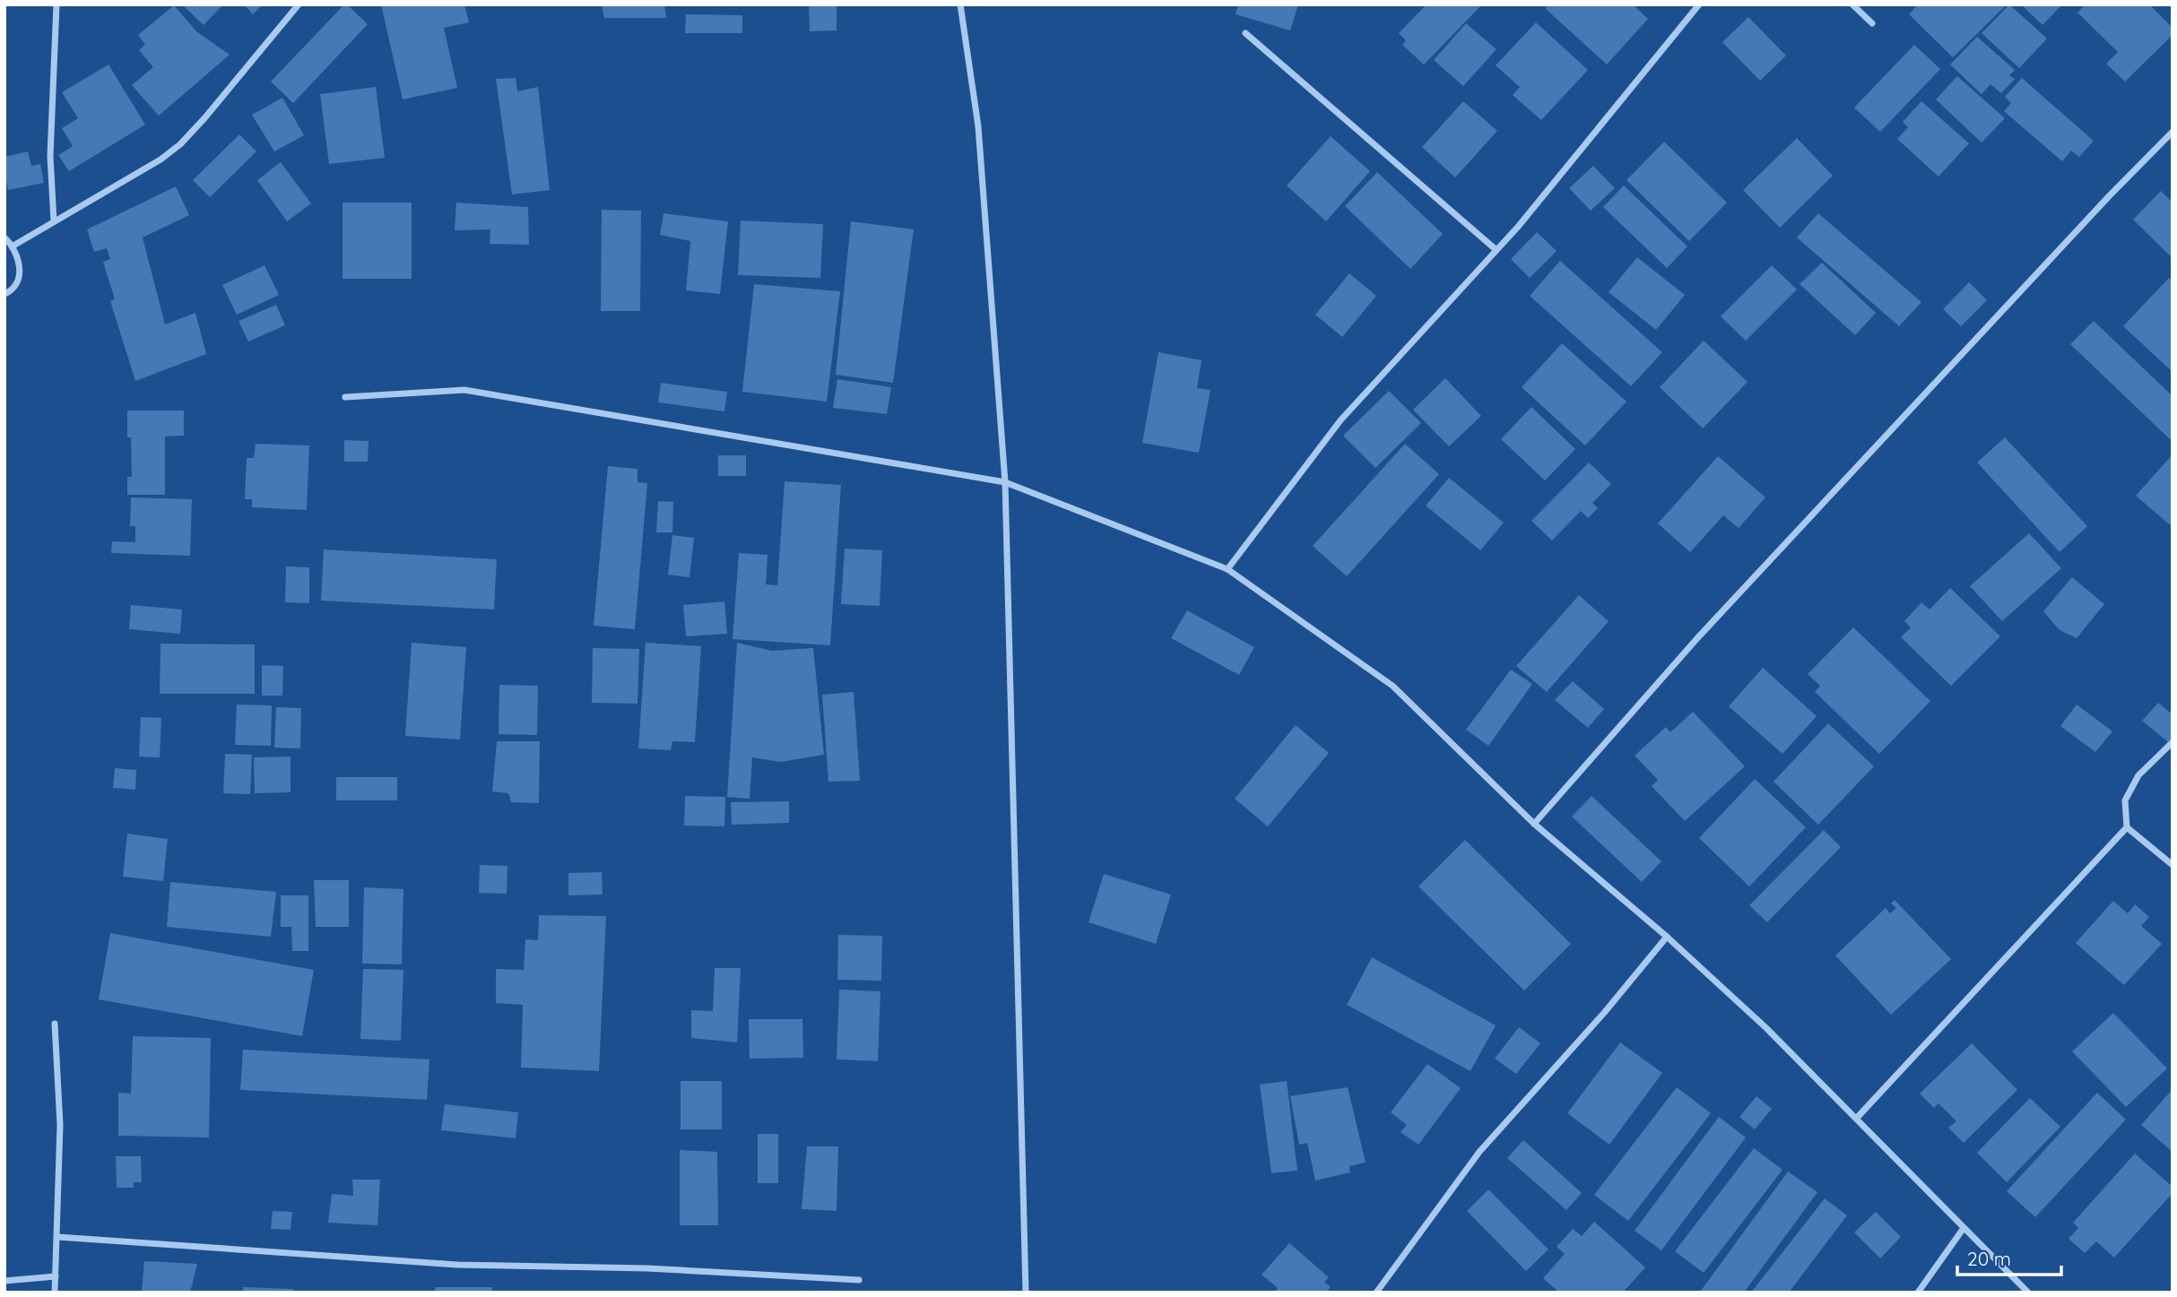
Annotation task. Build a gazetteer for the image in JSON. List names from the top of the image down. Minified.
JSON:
{"scale_bar":"20 m"}
